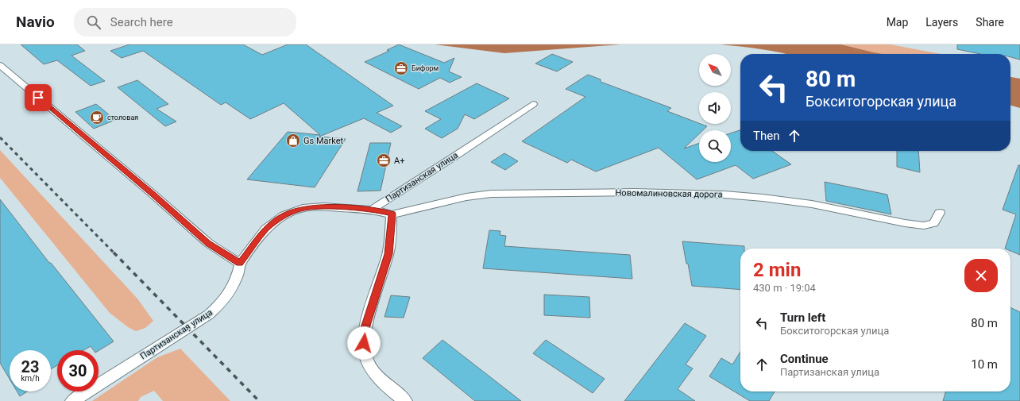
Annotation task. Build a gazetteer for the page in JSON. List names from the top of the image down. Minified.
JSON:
{"streets":{"street":["Партизанская улица","Новомалиновская дорога"]},"places":{"office":["Биформ","А+"],"cafe":["столовая"],"shop":["Gs Market"]},"north":"top left","page":{"header":"Navio","search":"Search here","nav":["Map","Layers","Share"],"turn":["80 m","Бокситогорская улица"],"then":"Then","heading":["2 min","430 m · 19:04"],"list":[{"name":"Turn left","note":"Бокситогорская улица","value":"80 m"},{"name":"Continue","note":"Партизанская улица","value":"10 m"}],"speed":"23 km/h","limit":"30"}}
